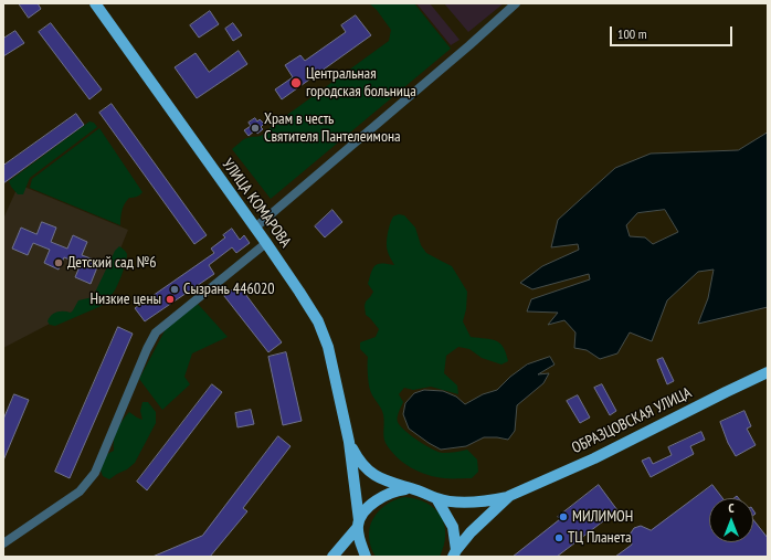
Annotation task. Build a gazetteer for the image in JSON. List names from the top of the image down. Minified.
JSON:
{"streets":{"main road":["УЛИЦА КОМАРОВА","ОБРАЗЦОВСКАЯ УЛИЦА"]},"places":["Центральная городская больница","Храм в честь Святителя Пантелеимона","Детский сад №6","Сызрань 446020","Низкие цены","МИЛИМОН","ТЦ Планета"],"scale_bar":"100 m","north":"top"}
